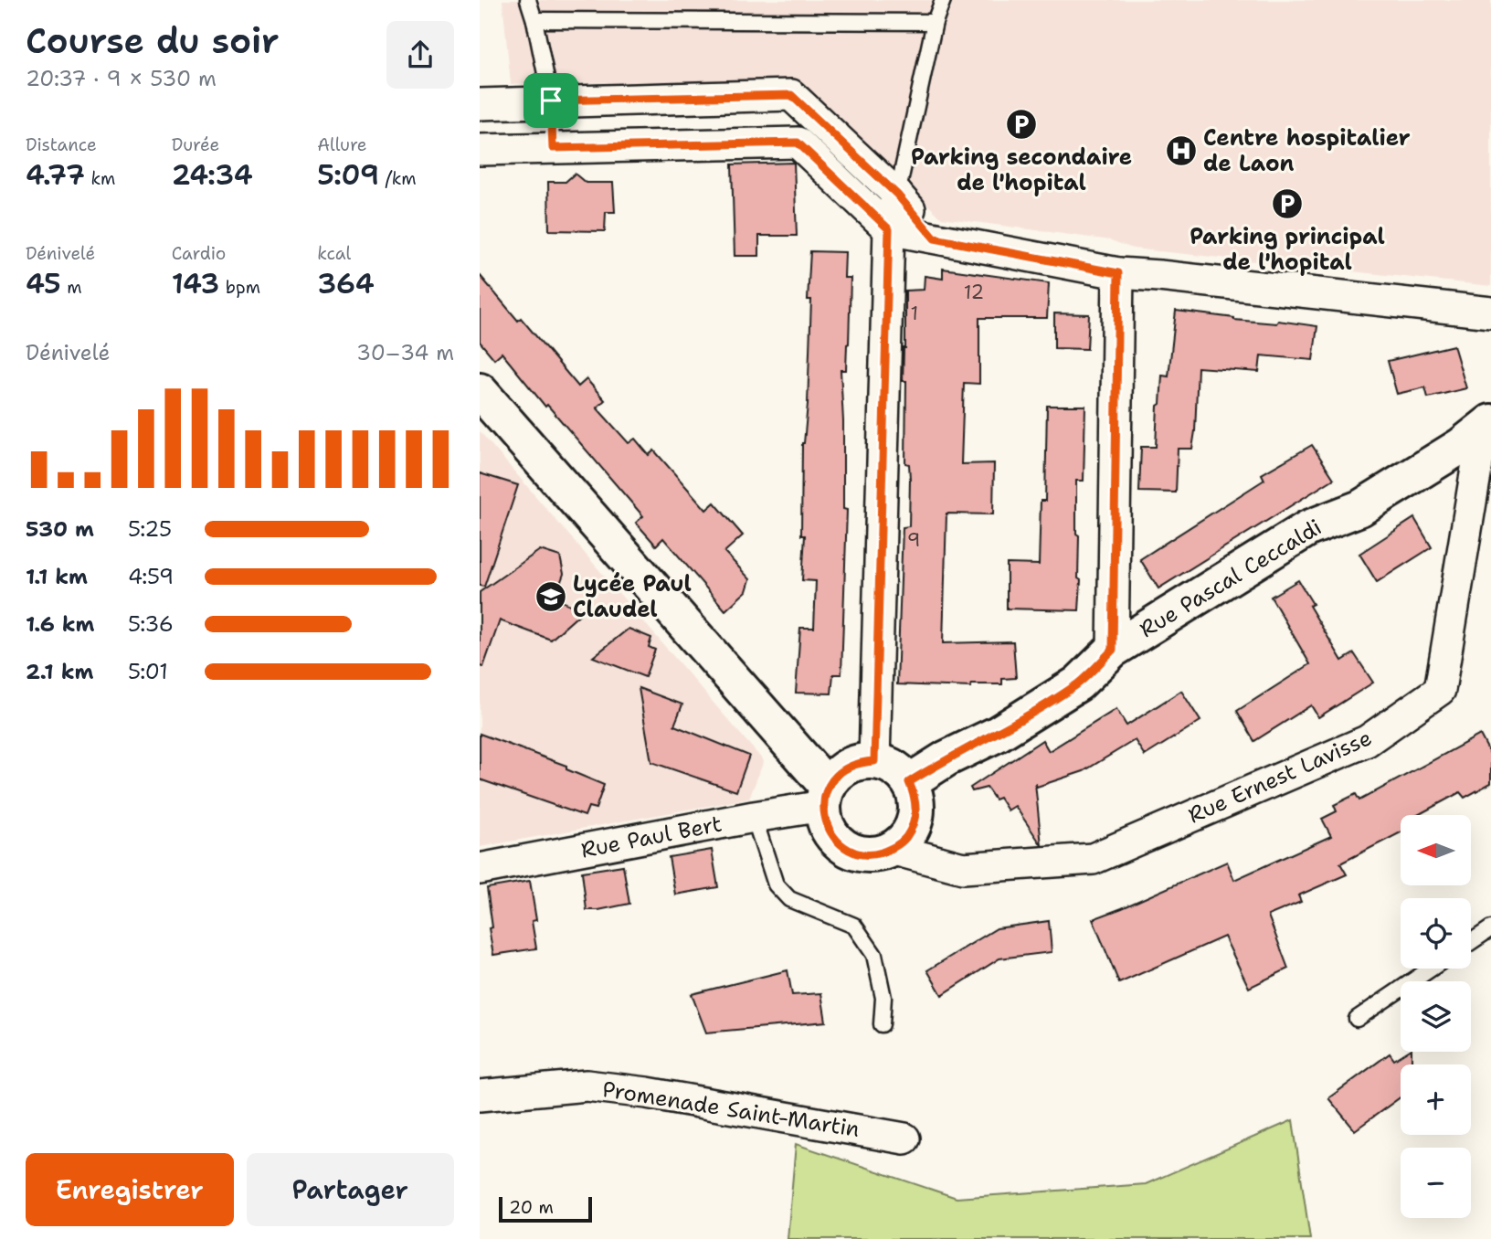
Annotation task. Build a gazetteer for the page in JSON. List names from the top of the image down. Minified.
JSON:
{"streets":{"street":["Rue Pascal Ceccaldi","Rue Ernest Lavisse","Rue Paul Bert","Promenade Saint-Martin"]},"crossings":[["Rue Pascal Ceccaldi","Rue Ernest Lavisse"],["Rue Pascal Ceccaldi","Rue Paul Bert"],["Rue Ernest Lavisse","Rue Paul Bert"]],"places":{"parking":["Parking secondaire de l'hopital","Parking principal de l'hopital"],"hospital":["Centre hospitalier de Laon"],"school or university":["Lycée Paul Claudel"]},"house_numbers":["12","1","9"],"scale_bar":"20 m","north":"left","page":{"heading":["Course du soir","20:37 · 9 × 530 m"],"stats":[["Distance","4.77 km"],["Durée","24:34"],["Allure","5:09 /km"],["Dénivelé","45 m"],["Cardio","143 bpm"],["kcal","364"]],"chart":["Dénivelé","30–34 m"],"list":[{"name":"530 m","note":"5:25"},{"name":"1.1 km","note":"4:59"},{"name":"1.6 km","note":"5:36"},{"name":"2.1 km","note":"5:01"}],"map_buttons":["+","−"],"buttons":["Enregistrer","Partager"],"scale":"20 m"}}
